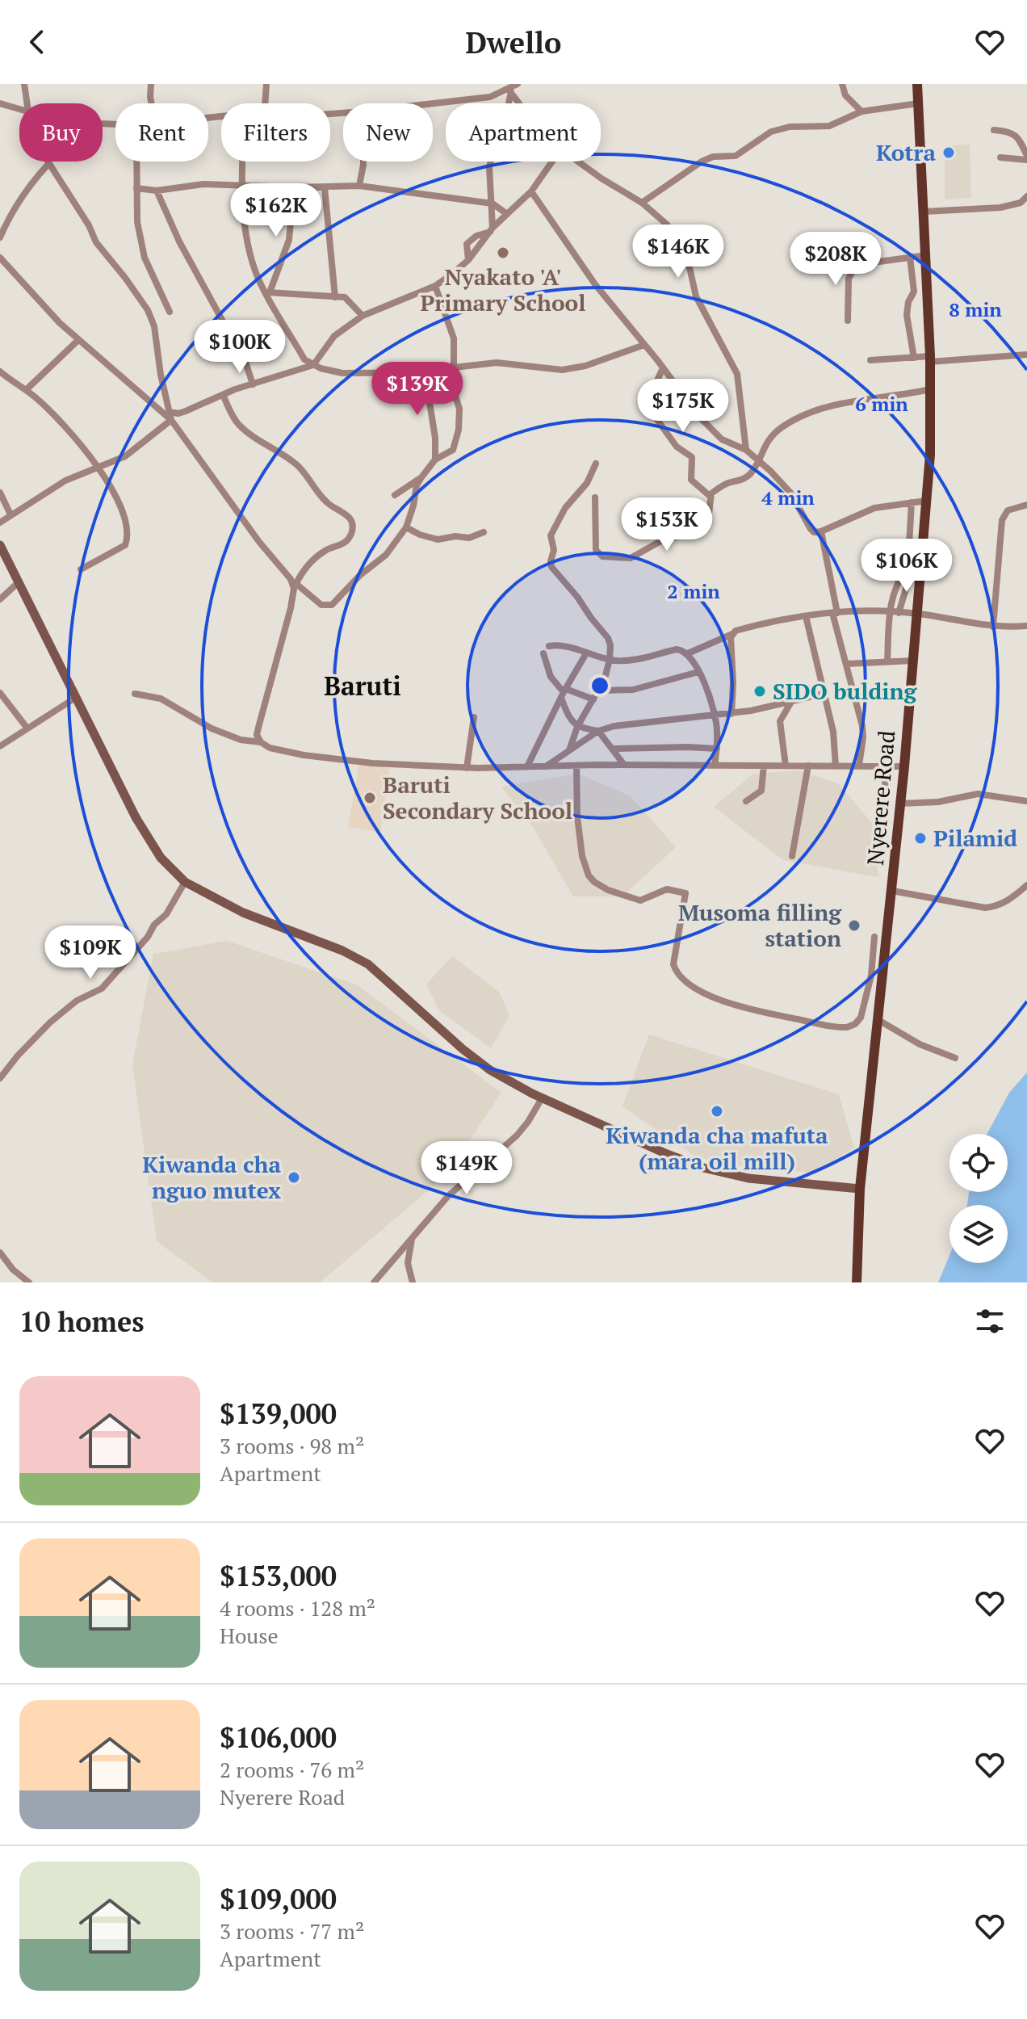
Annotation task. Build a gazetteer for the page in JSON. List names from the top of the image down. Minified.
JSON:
{"streets":{"main road":["Nyerere Road"]},"districts":["Baruti"],"places":["Kotra","Nyakato 'A' Primary School","SIDO bulding","Baruti Secondary School","Pilamid","Musoma filling station","Kiwanda cha mafuta (mara oil mill)","Kiwanda cha nguo mutex"],"page":{"header":"Dwello","chip":["Buy","Rent","Filters","New","Apartment"],"price":["$162K","$146K","$208K","$100K","$139K","$175K","$153K","$106K","$109K","$149K"],"heading":"10 homes","list":[{"name":"$139,000","note":"3 rooms · 98 m² · Apartment"},{"name":"$153,000","note":"4 rooms · 128 m² · House"},{"name":"$106,000","note":"2 rooms · 76 m² · Nyerere Road"},{"name":"$109,000","note":"3 rooms · 77 m² · Apartment"}]},"rings":["8 min","6 min","4 min","2 min"]}
